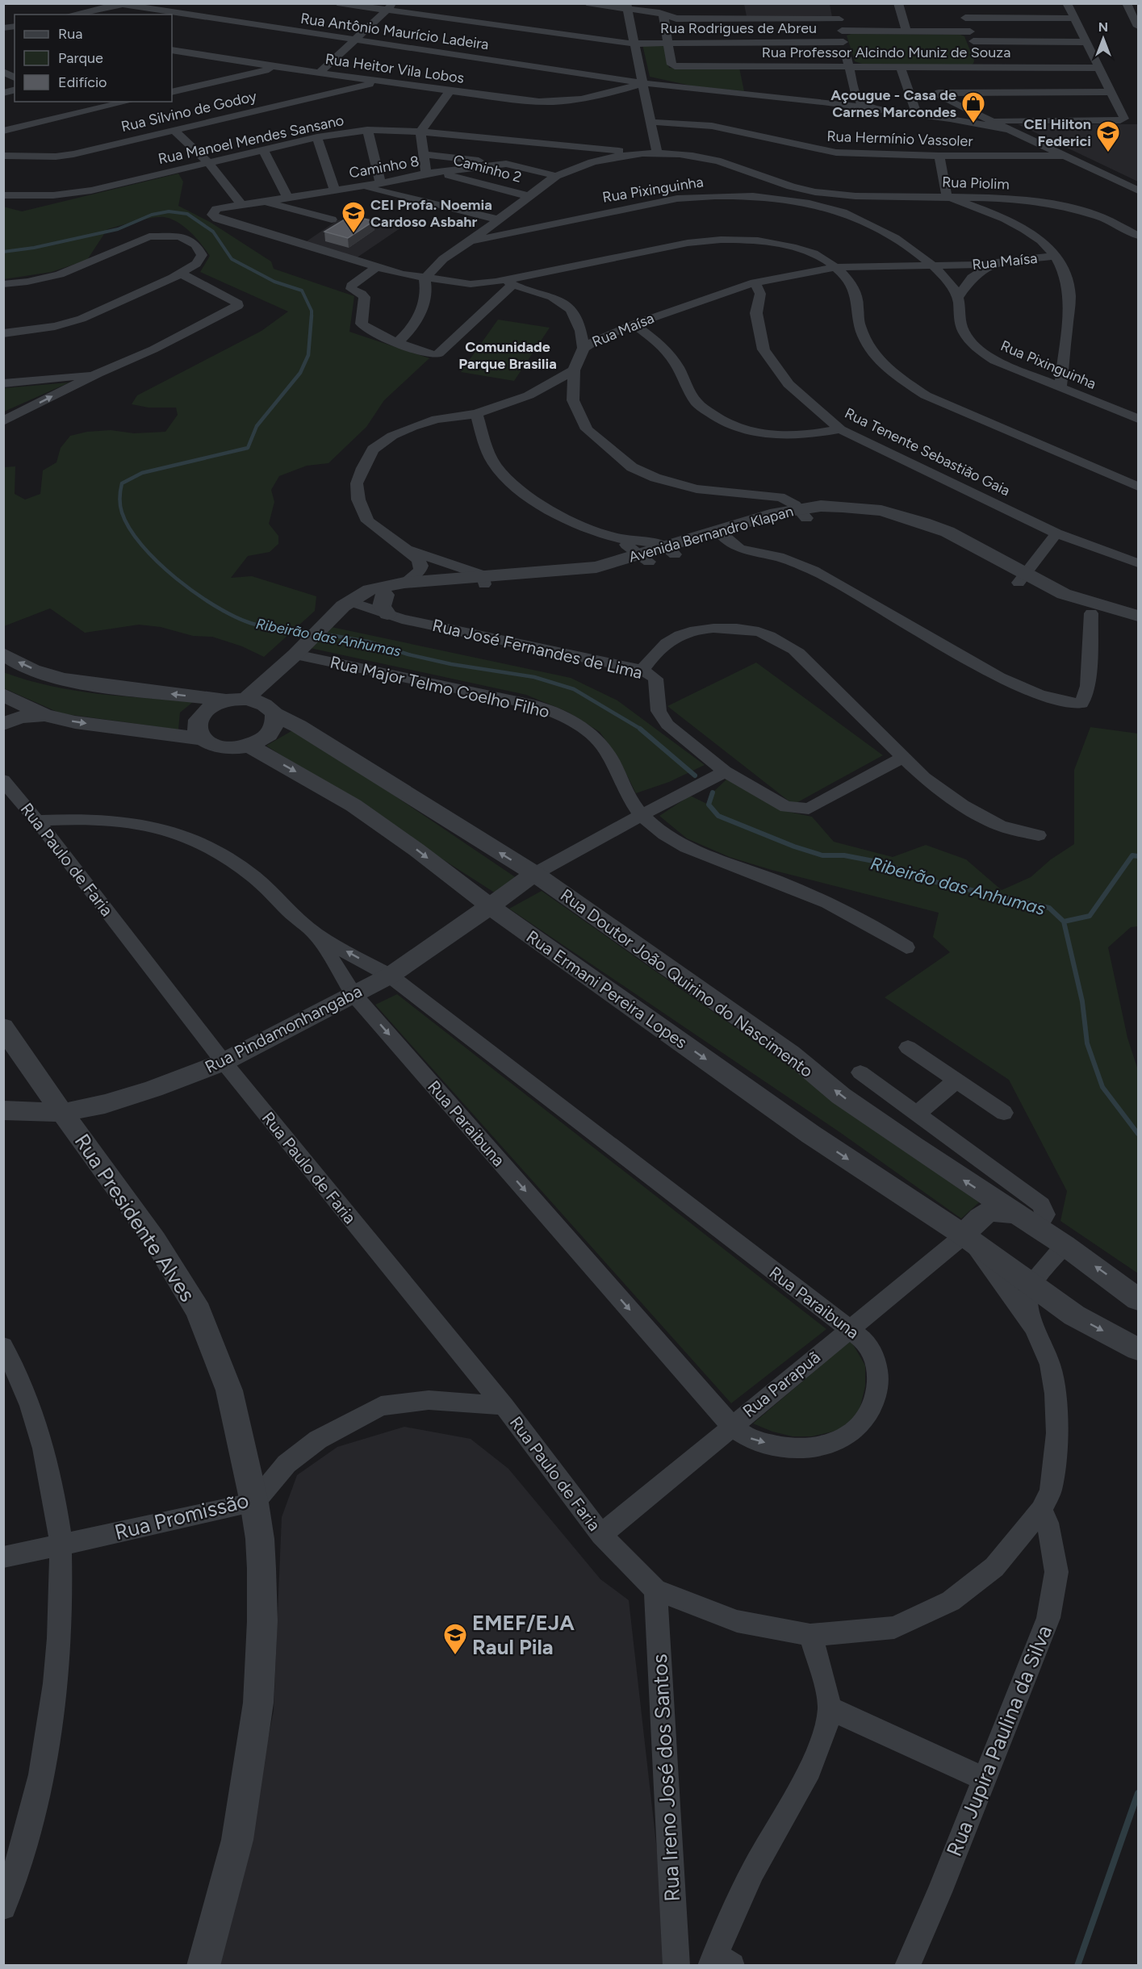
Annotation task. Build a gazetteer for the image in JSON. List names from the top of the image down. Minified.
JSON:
{"streets":{"street":["Rua Rodrigues de Abreu","Rua Antônio Maurício Ladeira","Rua Professor Alcindo Muniz de Souza","Rua Heitor Vila Lobos","Rua Silvino de Godoy","Rua Hermínio Vassoler","Rua Manoel Mendes Sansano","Caminho 8","Caminho 2","Rua Piolim","Rua Pixinguinha","Rua Maísa","Rua Tenente Sebastião Gaia","Avenida Bernandro Klapan","Rua José Fernandes de Lima","Rua Major Telmo Coelho Filho","Rua Paulo de Faria","Rua Doutor João Quirino do Nascimento","Rua Ermani Pereira Lopes","Rua Pindamonhangaba","Rua Paraibuna","Rua Presidente Alves","Rua Parapuã","Rua Promissão","Rua Jupira Paulina da Silva","Rua Ireno José dos Santos"]},"crossings":[["Rua Rodrigues de Abreu","Rua Professor Alcindo Muniz de Souza"],["Rua Antônio Maurício Ladeira","Rua Heitor Vila Lobos"],["Rua Heitor Vila Lobos","Rua Silvino de Godoy"],["Rua Manoel Mendes Sansano","Rua Piolim"],["Caminho 8","Caminho 2"],["Rua Pixinguinha","Rua Maísa"],["Rua Maísa","Rua Tenente Sebastião Gaia"],["Avenida Bernandro Klapan","Rua José Fernandes de Lima"],["Avenida Bernandro Klapan","Rua Major Telmo Coelho Filho"],["Avenida Bernandro Klapan","Rua Doutor João Quirino do Nascimento"],["Avenida Bernandro Klapan","Rua Ermani Pereira Lopes"],["Rua Paulo de Faria","Rua Ermani Pereira Lopes"],["Rua Paulo de Faria","Rua Pindamonhangaba"],["Rua Paulo de Faria","Rua Paraibuna"],["Rua Paulo de Faria","Rua Parapuã"],["Rua Paulo de Faria","Rua Promissão"],["Rua Paulo de Faria","Rua Jupira Paulina da Silva"],["Rua Paulo de Faria","Rua Ireno José dos Santos"],["Rua Doutor João Quirino do Nascimento","Rua Ermani Pereira Lopes"],["Rua Doutor João Quirino do Nascimento","Rua Pindamonhangaba"],["Rua Ermani Pereira Lopes","Rua Pindamonhangaba"],["Rua Ermani Pereira Lopes","Rua Parapuã"],["Rua Pindamonhangaba","Rua Paraibuna"],["Rua Pindamonhangaba","Rua Presidente Alves"],["Rua Paraibuna","Rua Parapuã"],["Rua Presidente Alves","Rua Promissão"]],"districts":["Comunidade Parque Brasilia"],"water":["Ribeirão das Anhumas"],"places":{"shop":["Açougue - Casa de Carnes Marcondes"],"school or university":["CEI Hilton Federici","CEI Profa. Noemia Cardoso Asbahr","EMEF/EJA Raul Pila"]},"legend":["Rua","Parque","Edifício"],"north":"top"}
